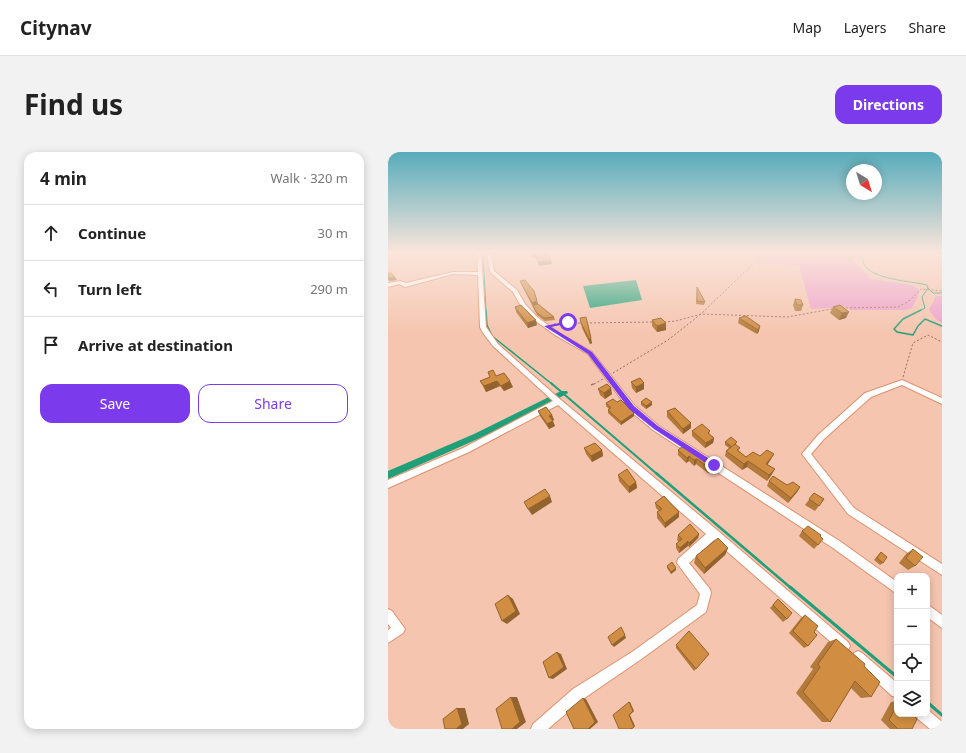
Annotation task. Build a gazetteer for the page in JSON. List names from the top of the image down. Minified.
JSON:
{"north":"bottom right","page":{"header":"Citynav","nav":["Map","Layers","Share"],"title":"Find us","buttons":["Directions",["Save","Share"]],"heading":["4 min","Walk · 320 m"],"list":[["Continue","30 m"],["Turn left","290 m"],"Arrive at destination"],"map_buttons":["+","−"]}}
